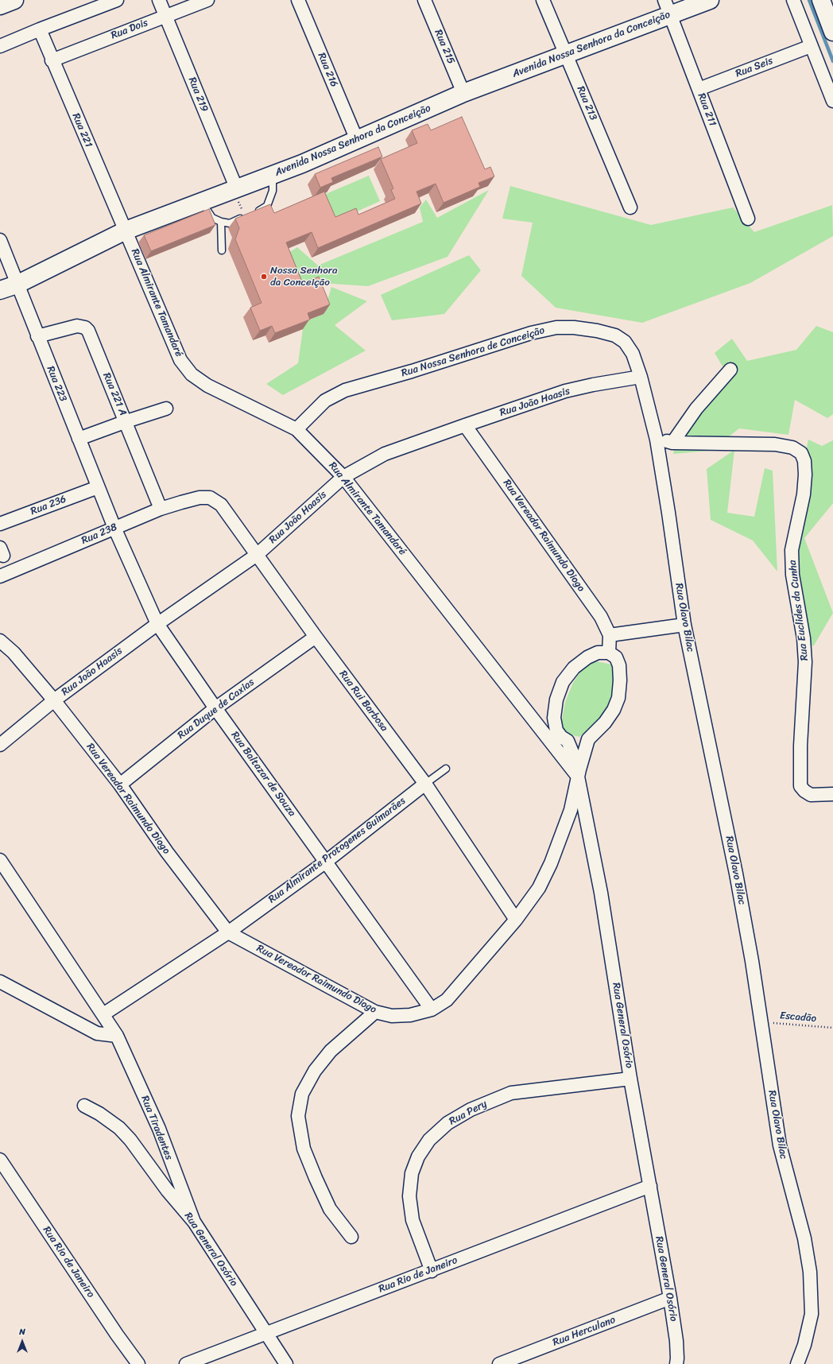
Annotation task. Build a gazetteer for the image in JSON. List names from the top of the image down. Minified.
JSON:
{"streets":{"street":["Rua Dois","Avenida Nossa Senhora da Conceição","Rua 215","Rua Seis","Rua 216","Rua 219","Rua 213","Rua 211","Rua 221","Rua Almirante Tamandaré","Rua Nossa Senhora de Conceição","Rua 223","Rua 221 A","Rua João Haasis","Rua 236","Rua 238","Rua Vereador Raimundo Diogo","Rua Euclides da Cunha","Rua Olavo Bilac","Rua Rui Barbosa","Rua Duque de Caxias","Rua Baltazar de Souza","Rua Almirante Protogenes Guimarães","Rua General Osório","Rua Pery","Rua Tiradentes","Rua Rio de Janeiro","Rua Herculano"],"path":["Escadão"]},"crossings":[["Rua Dois","Rua 219"],["Rua Dois","Rua 221"],["Avenida Nossa Senhora da Conceição","Rua 215"],["Avenida Nossa Senhora da Conceição","Rua 216"],["Avenida Nossa Senhora da Conceição","Rua 219"],["Avenida Nossa Senhora da Conceição","Rua 213"],["Avenida Nossa Senhora da Conceição","Rua 211"],["Avenida Nossa Senhora da Conceição","Rua 221"],["Avenida Nossa Senhora da Conceição","Rua Almirante Tamandaré"],["Avenida Nossa Senhora da Conceição","Rua 223"],["Rua Seis","Rua 211"],["Rua 221","Rua Almirante Tamandaré"],["Rua Almirante Tamandaré","Rua Nossa Senhora de Conceição"],["Rua Almirante Tamandaré","Rua João Haasis"],["Rua Almirante Tamandaré","Rua General Osório"],["Rua Nossa Senhora de Conceição","Rua João Haasis"],["Rua Nossa Senhora de Conceição","Rua Olavo Bilac"],["Rua 223","Rua 221 A"],["Rua 223","Rua 236"],["Rua 223","Rua 238"],["Rua 223","Rua Baltazar de Souza"],["Rua 221 A","Rua 238"],["Rua João Haasis","Rua Vereador Raimundo Diogo"],["Rua João Haasis","Rua Olavo Bilac"],["Rua João Haasis","Rua Rui Barbosa"],["Rua João Haasis","Rua Baltazar de Souza"],["Rua 238","Rua Rui Barbosa"],["Rua 238","Rua Baltazar de Souza"],["Rua Vereador Raimundo Diogo","Rua Rui Barbosa"],["Rua Vereador Raimundo Diogo","Rua Duque de Caxias"],["Rua Vereador Raimundo Diogo","Rua Baltazar de Souza"],["Rua Vereador Raimundo Diogo","Rua Almirante Protogenes Guimarães"],["Rua Vereador Raimundo Diogo","Rua General Osório"],["Rua Euclides da Cunha","Rua Olavo Bilac"],["Rua Olavo Bilac","Escadão"],["Rua Rui Barbosa","Rua Duque de Caxias"],["Rua Rui Barbosa","Rua Almirante Protogenes Guimarães"],["Rua Duque de Caxias","Rua Baltazar de Souza"],["Rua Baltazar de Souza","Rua Almirante Protogenes Guimarães"],["Rua Almirante Protogenes Guimarães","Rua Tiradentes"],["Rua General Osório","Rua Pery"],["Rua General Osório","Rua Tiradentes"],["Rua General Osório","Rua Rio de Janeiro"],["Rua General Osório","Rua Herculano"],["Rua Pery","Rua Rio de Janeiro"]],"places":["Nossa Senhora da Conceição"],"north":"top"}
